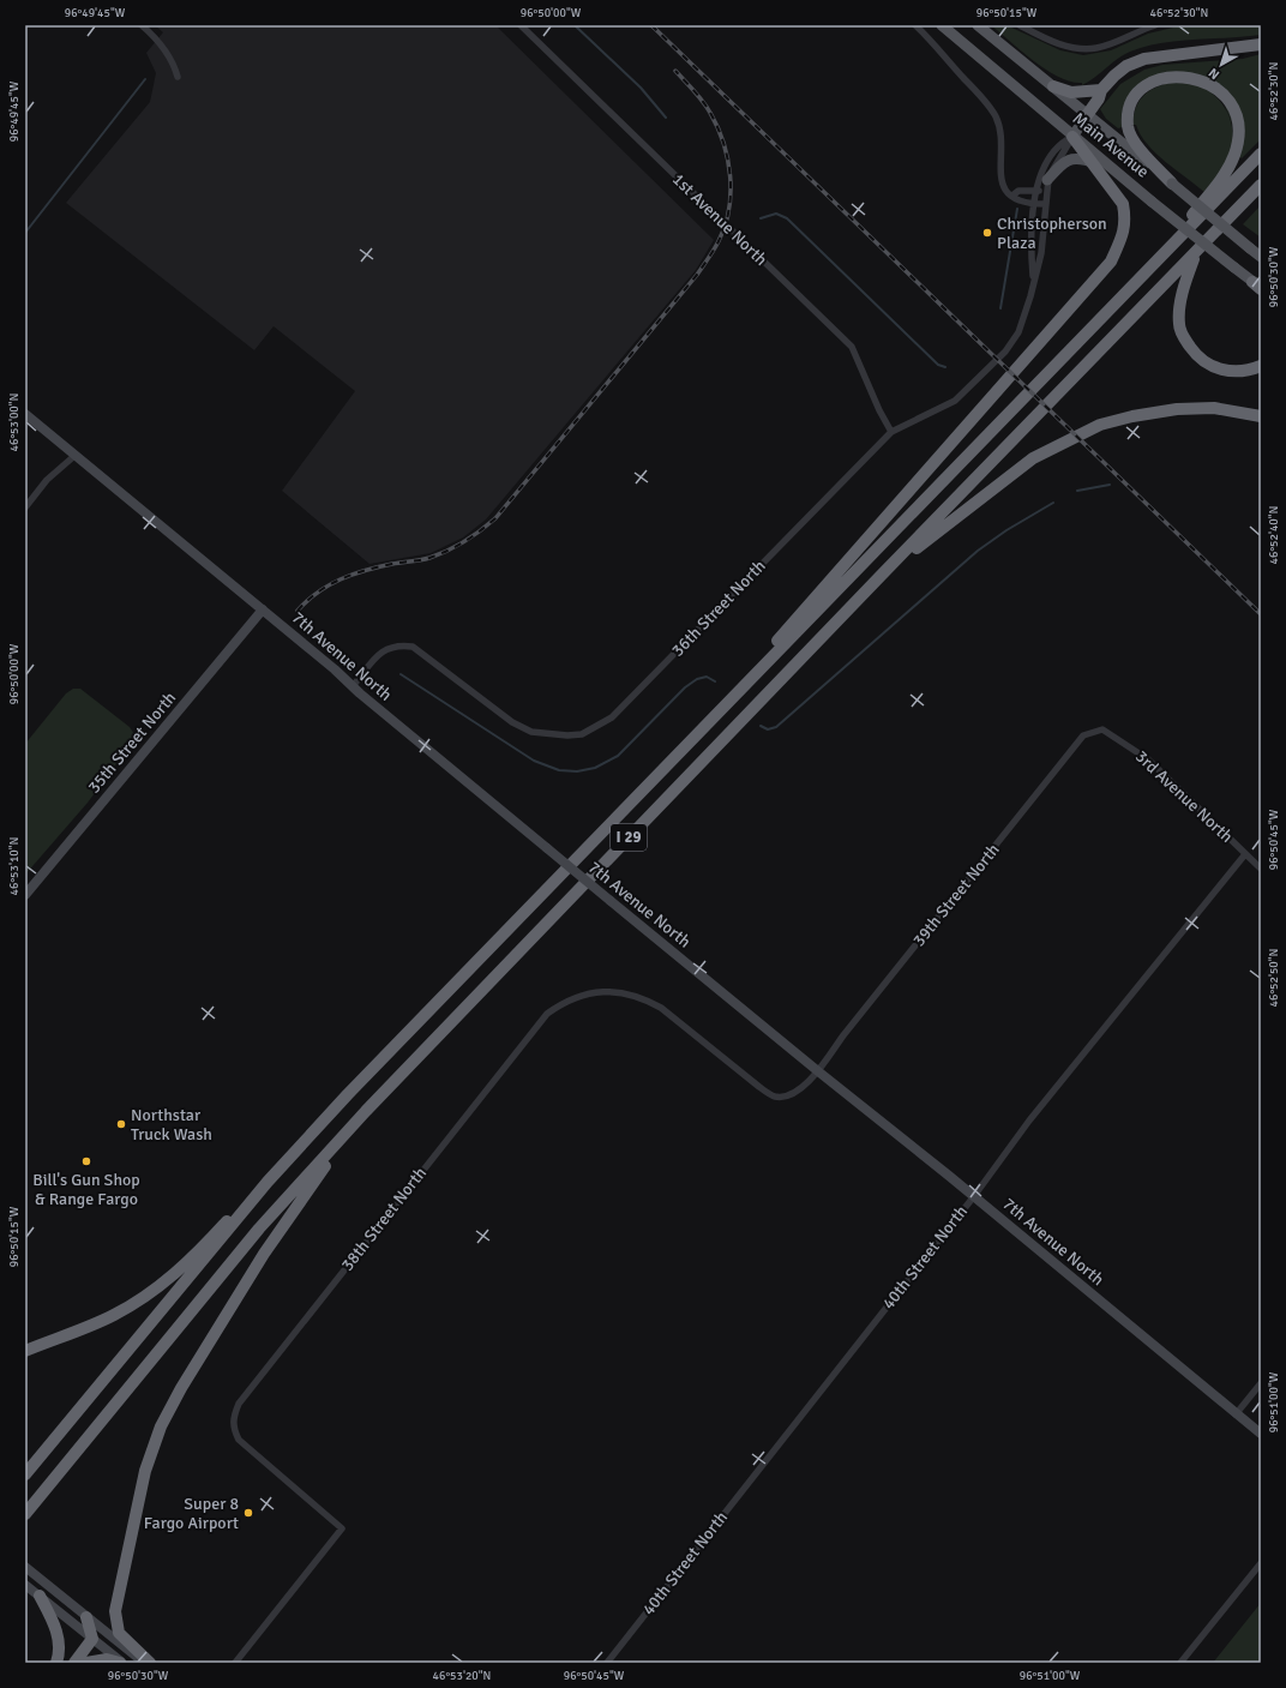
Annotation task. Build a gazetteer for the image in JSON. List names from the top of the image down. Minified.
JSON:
{"streets":{"highway":["I 29"],"main road":["Main Avenue"],"street":["1st Avenue North","36th Street North","7th Avenue North","35th Street North","3rd Avenue North","39th Street North","38th Street North","40th Street North"]},"crossings":[["Main Avenue","36th Street North"],["1st Avenue North","36th Street North"],["36th Street North","7th Avenue North"],["7th Avenue North","35th Street North"],["7th Avenue North","39th Street North"],["7th Avenue North","38th Street North"],["7th Avenue North","40th Street North"],["3rd Avenue North","39th Street North"],["3rd Avenue North","40th Street North"],["39th Street North","38th Street North"]],"places":["Christopherson Plaza","Northstar Truck Wash","Bill's Gun Shop & Range Fargo","Super 8 Fargo Airport"],"north":"bottom left","coordinates":["96°49'45\"W","96°50'00\"W","96°50'15\"W","46°52'30\"N","96°50'30\"W","46°53'00\"N","46°52'40\"N","96°50'45\"W","46°53'10\"N","46°52'50\"N","96°51'00\"W","46°53'20\"N"]}
